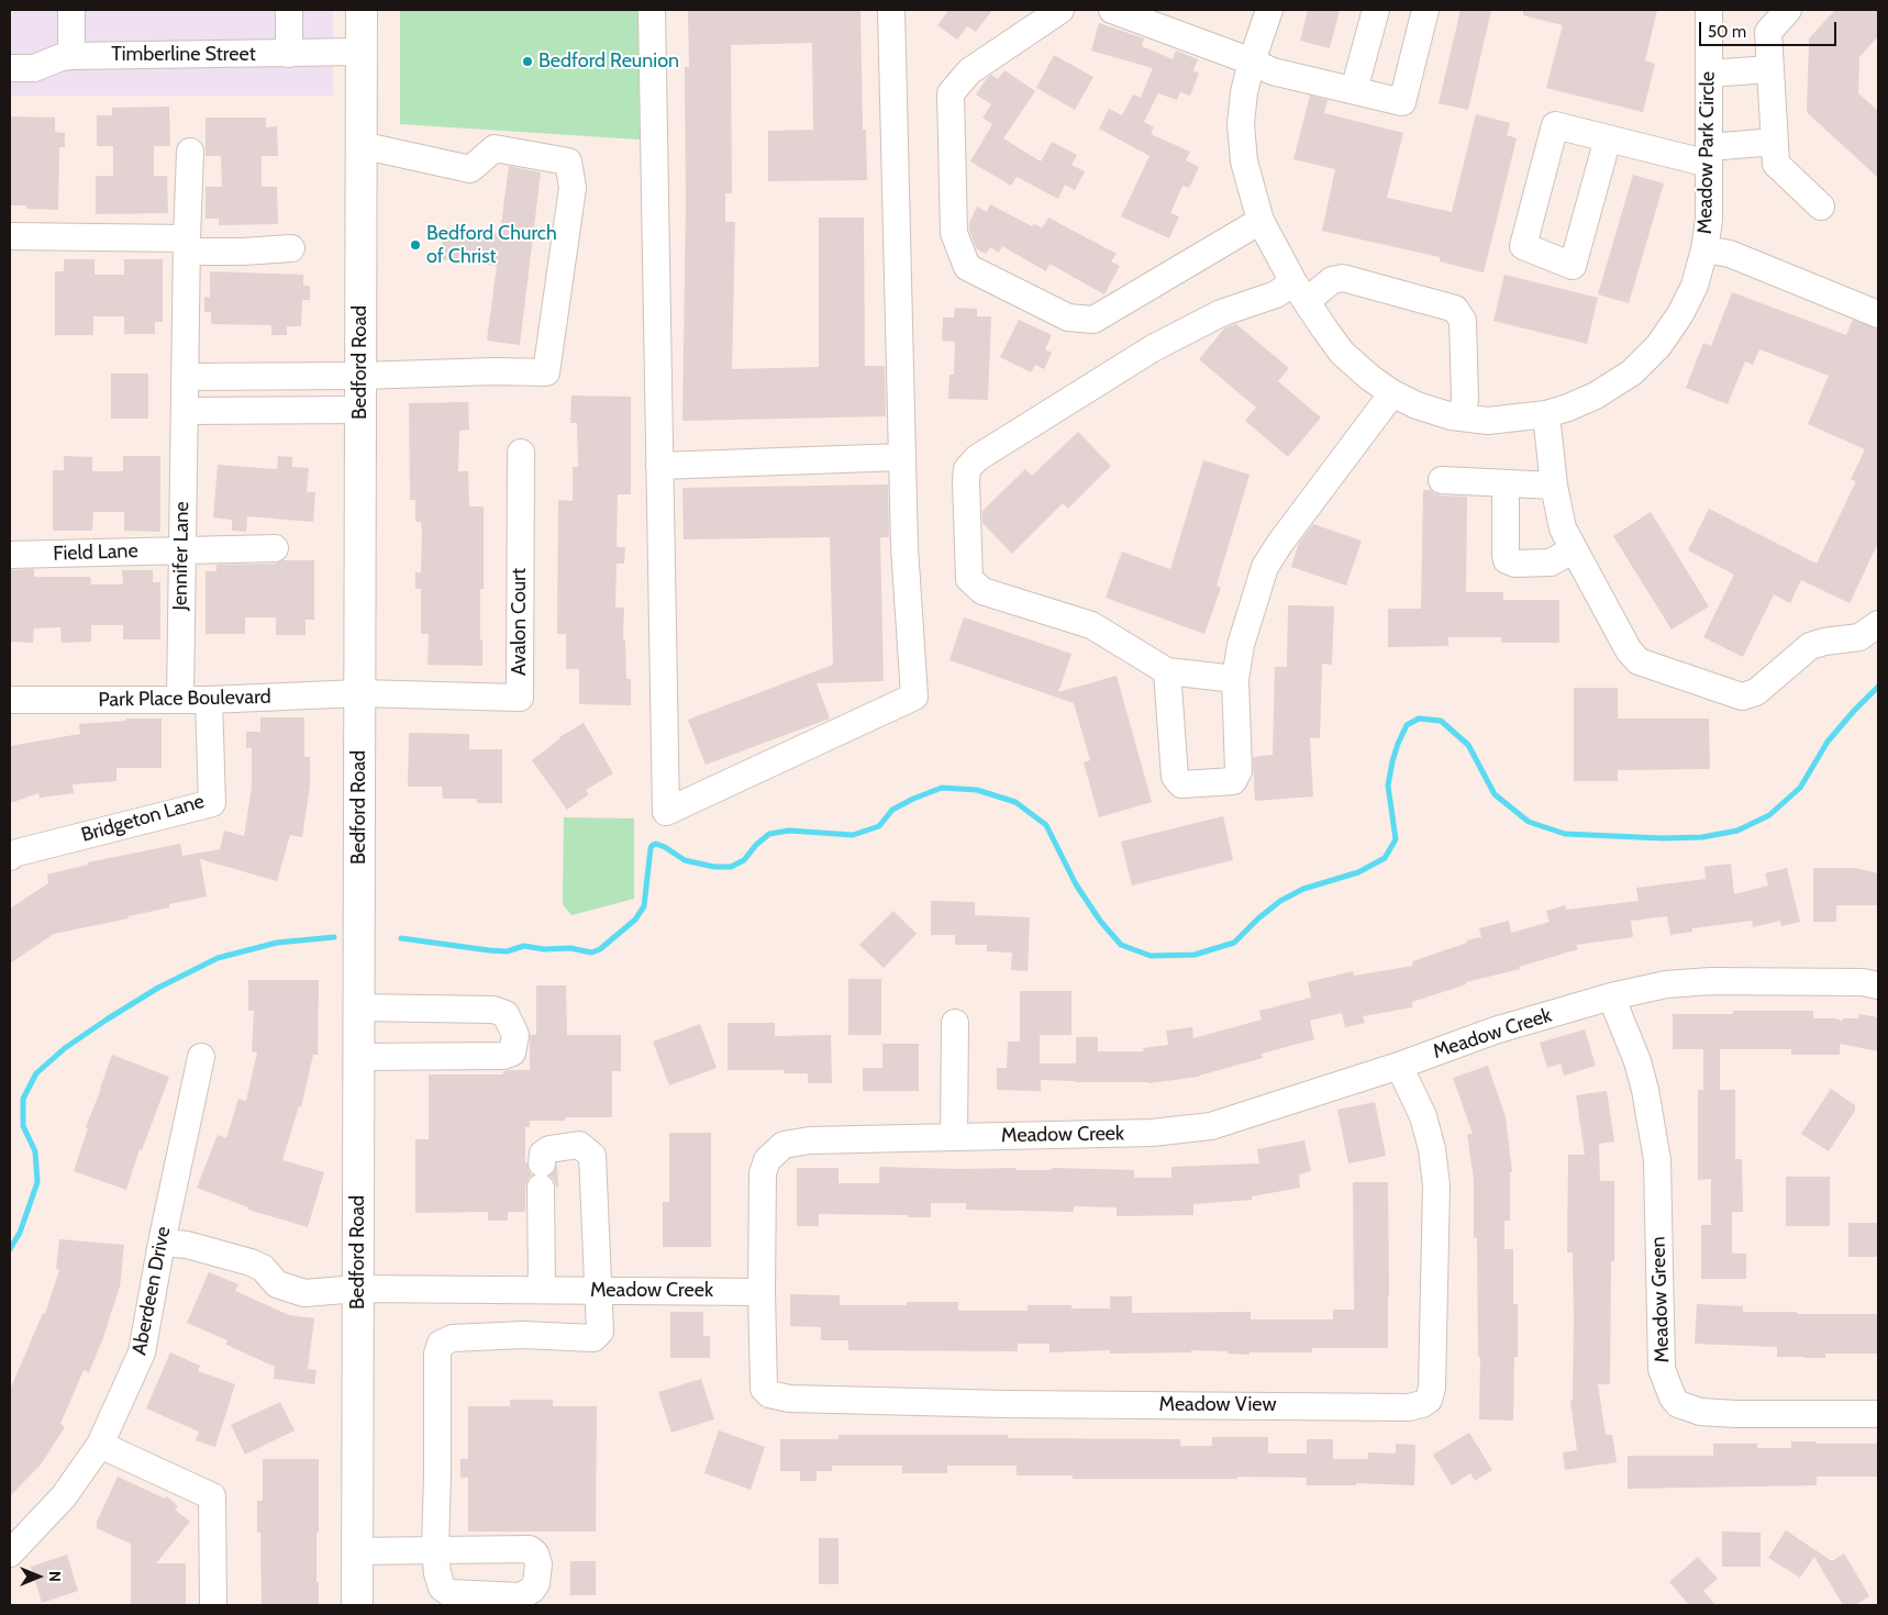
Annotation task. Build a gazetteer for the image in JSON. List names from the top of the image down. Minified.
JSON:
{"streets":{"main road":["Bedford Road"],"street":["Timberline Street","Meadow Park Circle","Field Lane","Jennifer Lane","Avalon Court","Park Place Boulevard","Bridgeton Lane","Meadow Creek","Aberdeen Drive","Meadow Green","Meadow View"]},"crossings":[["Timberline Street","Bedford Road"],["Bedford Road","Avalon Court"],["Bedford Road","Park Place Boulevard"],["Bedford Road","Meadow Creek"],["Field Lane","Jennifer Lane"],["Jennifer Lane","Park Place Boulevard"],["Avalon Court","Park Place Boulevard"],["Park Place Boulevard","Bridgeton Lane"],["Meadow Creek","Aberdeen Drive"],["Meadow Creek","Meadow Green"],["Meadow Creek","Meadow View"]],"places":["Bedford Reunion","Bedford Church of Christ"],"scale_bar":"50 m","north":"right"}
